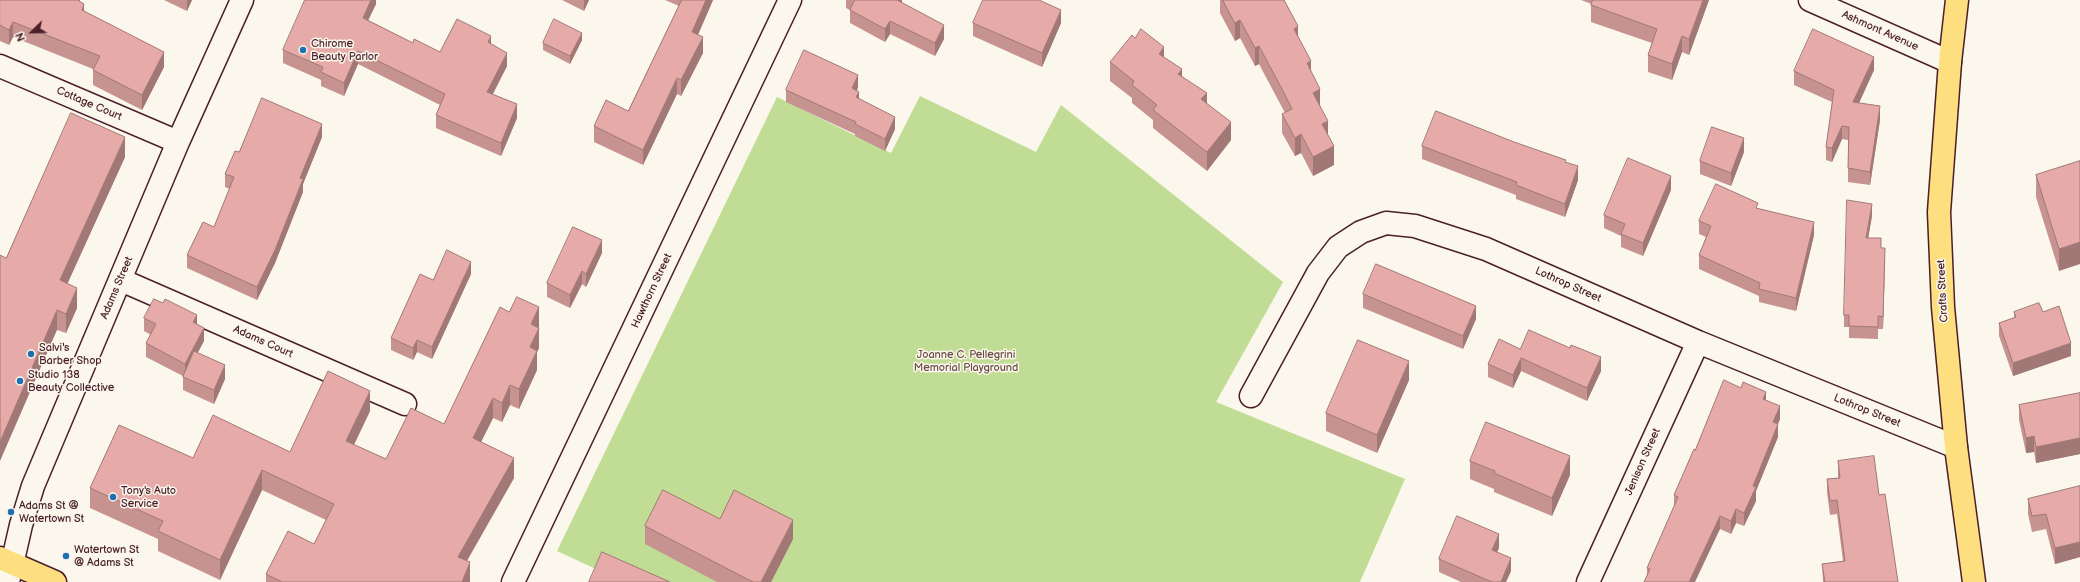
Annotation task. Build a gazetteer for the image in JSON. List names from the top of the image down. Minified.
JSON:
{"streets":{"main road":["Crafts Street"],"street":["Ashmont Avenue","Cottage Court","Lothrop Street","Adams Street","Hawthorn Street","Adams Court","Jenison Street"]},"crossings":[["Ashmont Avenue","Crafts Street"],["Cottage Court","Adams Street"],["Lothrop Street","Crafts Street"],["Lothrop Street","Jenison Street"],["Adams Street","Adams Court"]],"parks":["Joanne C. Pellegrini Memorial Playground"],"places":["Chirome Beauty Parlor","Salvi's Barber Shop","Studio 138 Beauty Collective","Tony's Auto Service","Adams St @ Watertown St","Watertown St @ Adams St"],"north":"bottom left"}
